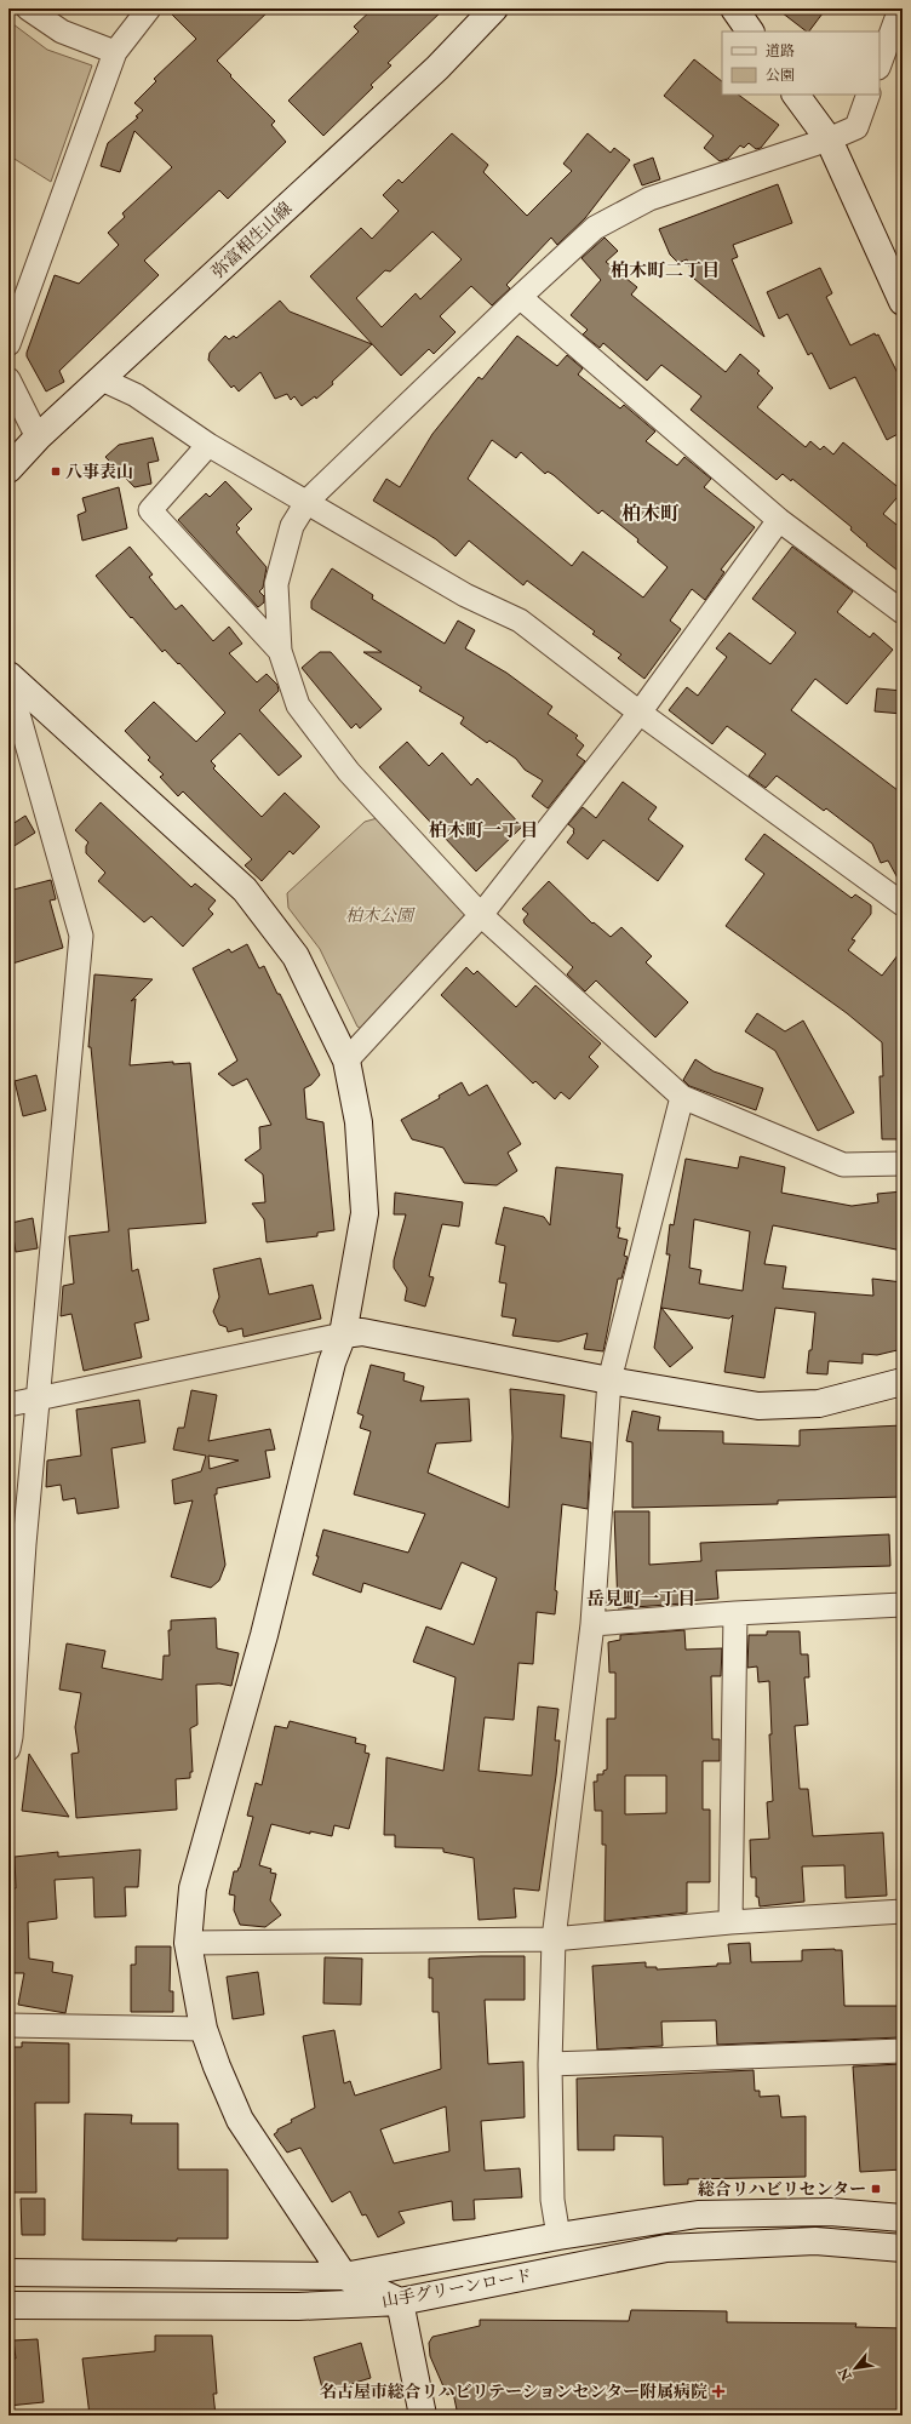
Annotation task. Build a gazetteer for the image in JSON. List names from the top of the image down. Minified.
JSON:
{"streets":{"street":["弥富相生山線","山手グリーンロード"]},"districts":["柏木町二丁目","柏木町","柏木町一丁目","岳見町一丁目"],"parks":["柏木公園"],"places":{"transit":["八事表山","総合リハビリセンター"],"health":["名古屋市総合リハビリテーションセンター附属病院"]},"legend":["道路","公園"],"north":"bottom left"}
